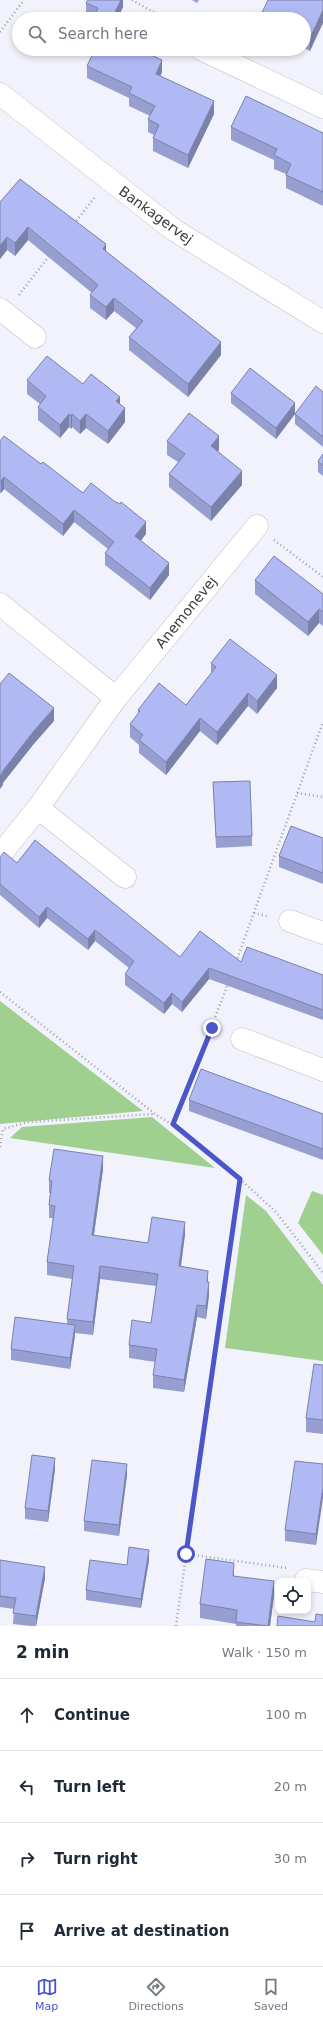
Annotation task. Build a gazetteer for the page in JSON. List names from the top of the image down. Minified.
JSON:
{"streets":{"street":["Bankagervej","Anemonevej"]},"page":{"search":"Search here","heading":["2 min","Walk · 150 m"],"list":[["Continue","100 m"],["Turn left","20 m"],["Turn right","30 m"],"Arrive at destination"],"nav":["Map","Directions","Saved"]}}
